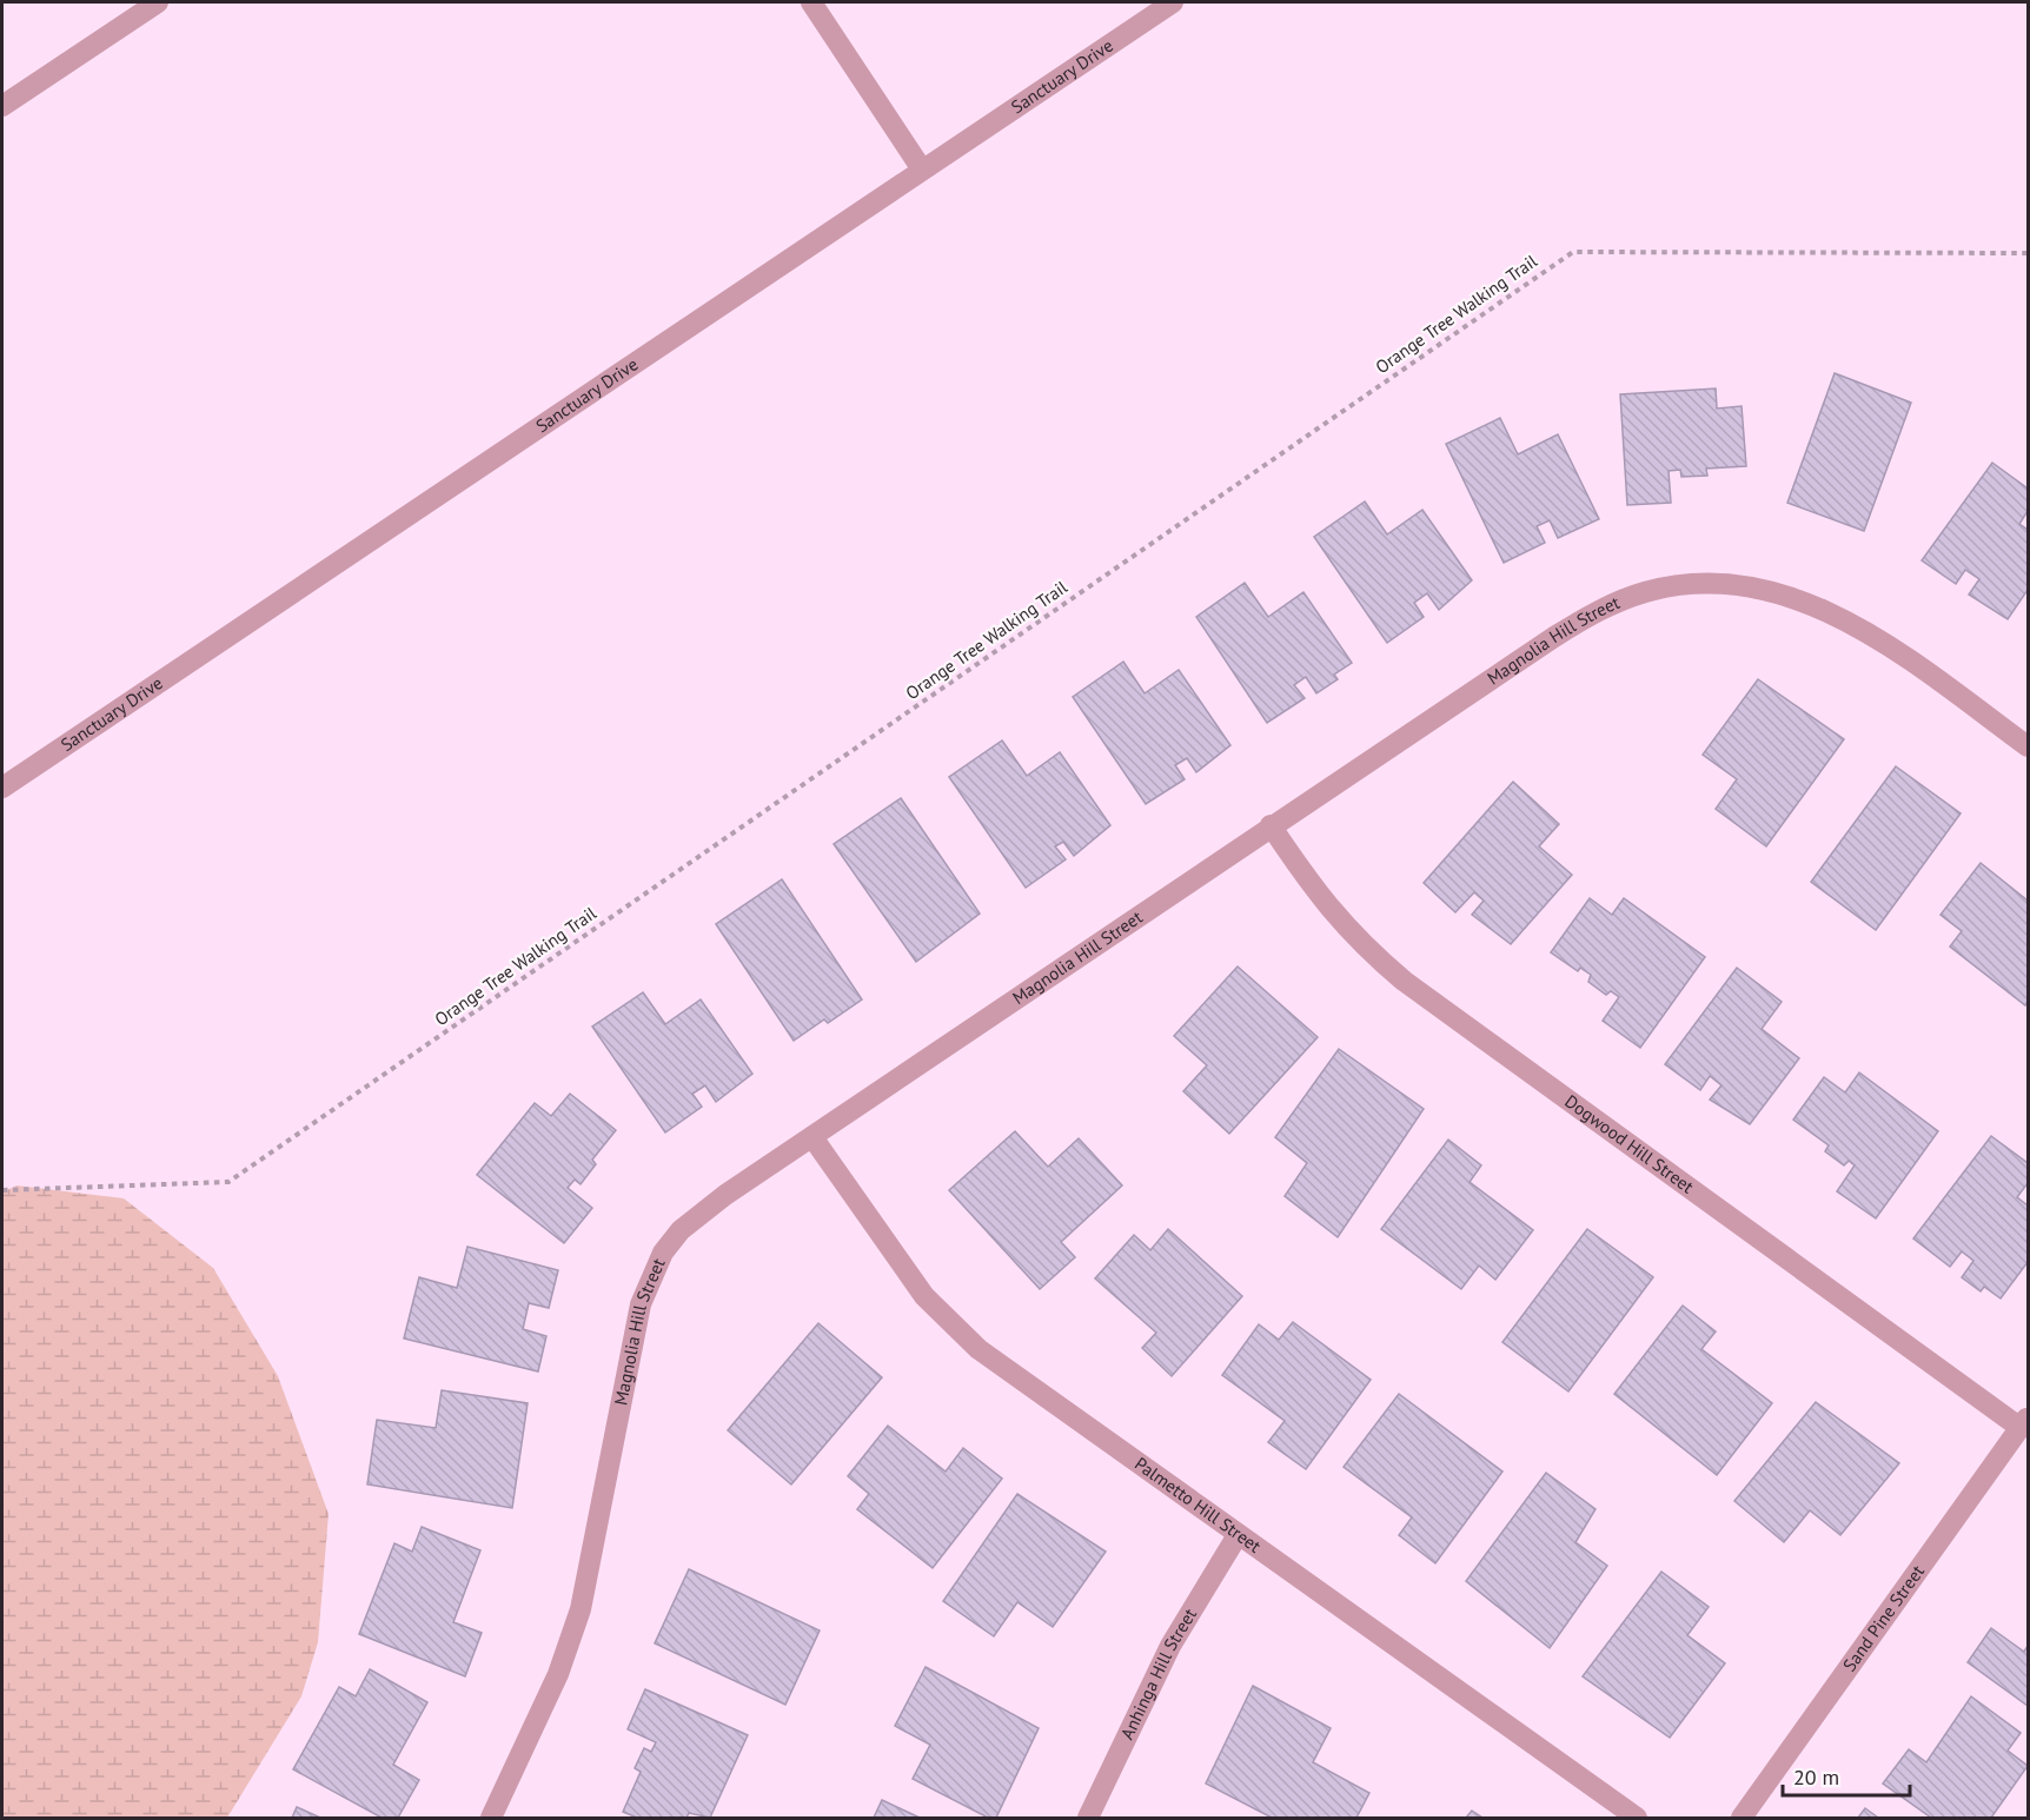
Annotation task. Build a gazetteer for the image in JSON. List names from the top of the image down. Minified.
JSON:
{"streets":{"street":["Sanctuary Drive","Magnolia Hill Street","Dogwood Hill Street","Palmetto Hill Street","Sand Pine Street","Anhinga Hill Street"],"path":["Orange Tree Walking Trail"]},"crossings":[["Magnolia Hill Street","Dogwood Hill Street"],["Magnolia Hill Street","Palmetto Hill Street"],["Dogwood Hill Street","Sand Pine Street"],["Palmetto Hill Street","Anhinga Hill Street"]],"scale_bar":"20 m"}
